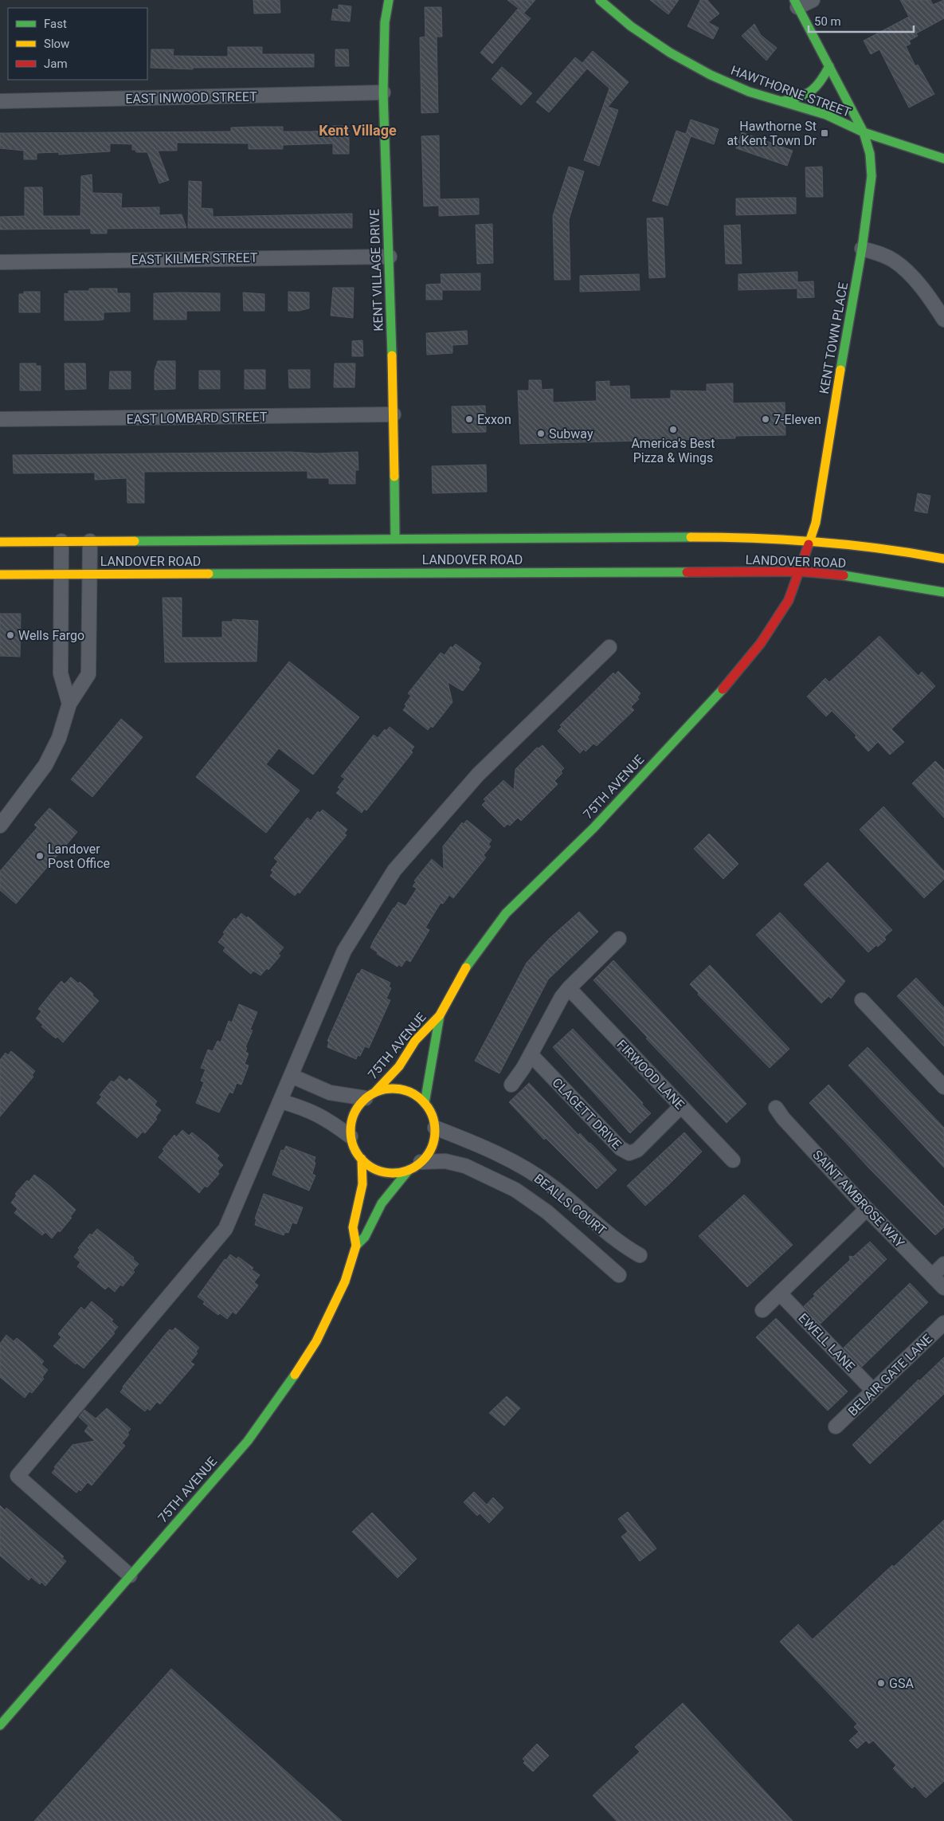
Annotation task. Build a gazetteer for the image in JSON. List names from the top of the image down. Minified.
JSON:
{"streets":{"street":["HAWTHORNE STREET","EAST INWOOD STREET","EAST KILMER STREET","KENT VILLAGE DRIVE","KENT TOWN PLACE","EAST LOMBARD STREET","LANDOVER ROAD","75TH AVENUE","FIRWOOD LANE","CLAGETT DRIVE","SAINT AMBROSE WAY","BEALLS COURT","EWELL LANE","BELAIR GATE LANE"]},"crossings":[["HAWTHORNE STREET","KENT TOWN PLACE"],["EAST INWOOD STREET","KENT VILLAGE DRIVE"],["EAST KILMER STREET","KENT VILLAGE DRIVE"],["KENT VILLAGE DRIVE","EAST LOMBARD STREET"],["KENT VILLAGE DRIVE","LANDOVER ROAD"],["KENT TOWN PLACE","LANDOVER ROAD"],["KENT TOWN PLACE","75TH AVENUE"],["LANDOVER ROAD","75TH AVENUE"],["75TH AVENUE","BEALLS COURT"],["FIRWOOD LANE","CLAGETT DRIVE"],["EWELL LANE","BELAIR GATE LANE"]],"districts":["Kent Village"],"places":{"transit":["Hawthorne St at Kent Town Dr"],"other":["Exxon","7-Eleven","America's Best Pizza & Wings","Subway","Wells Fargo","Landover Post Office","GSA"]},"legend":["Fast","Slow","Jam"],"scale_bar":"50 m"}
